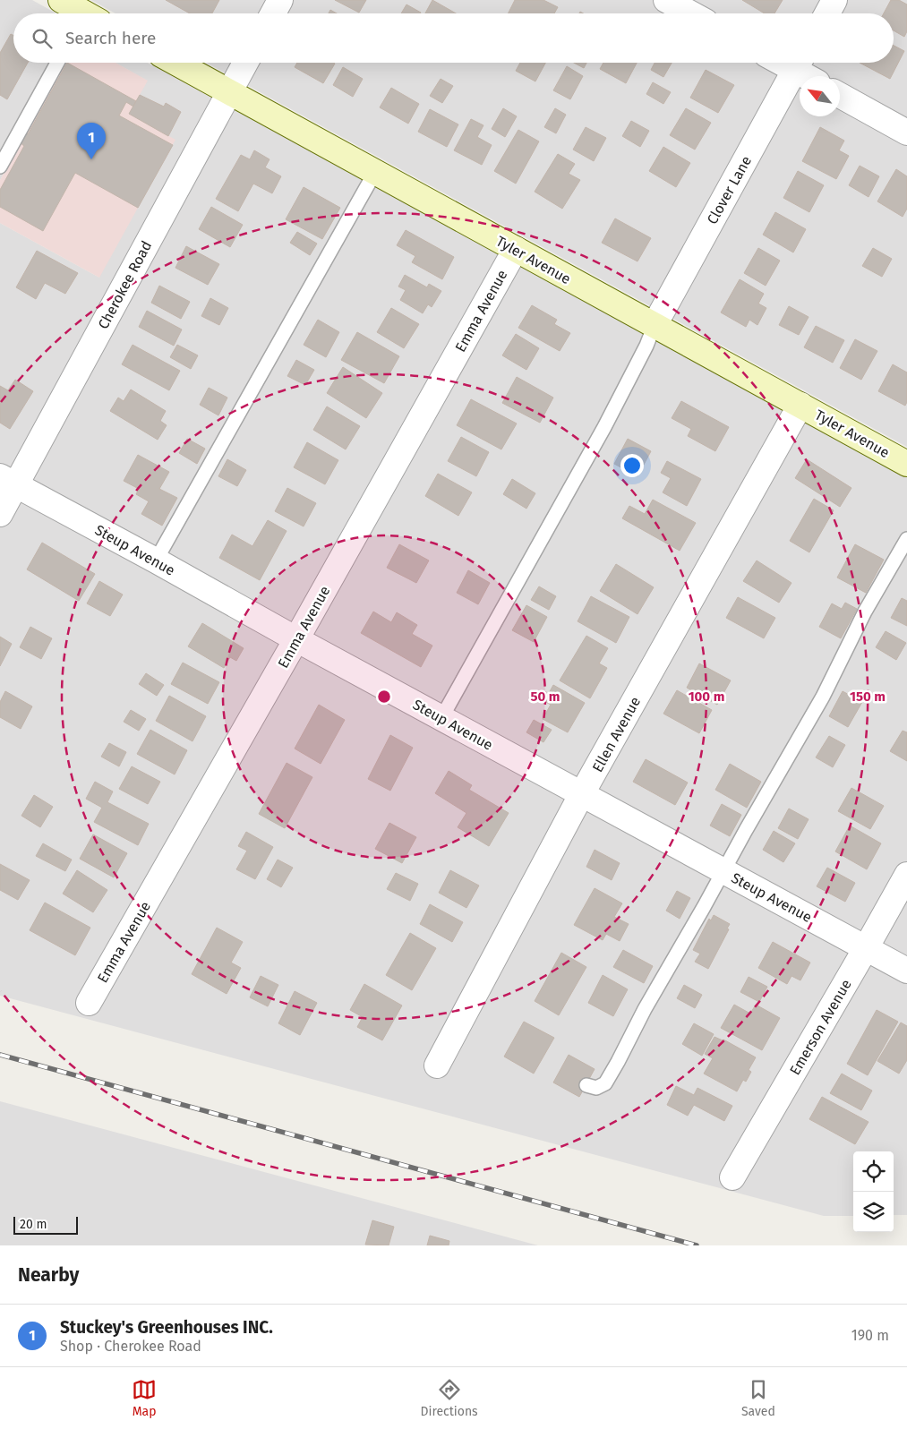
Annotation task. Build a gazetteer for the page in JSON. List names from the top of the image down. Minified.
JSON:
{"streets":{"street":["Clover Lane","Tyler Avenue","Cherokee Road","Emma Avenue","Steup Avenue","Ellen Avenue","Emerson Avenue"]},"crossings":[["Clover Lane","Tyler Avenue"],["Tyler Avenue","Cherokee Road"],["Tyler Avenue","Emma Avenue"],["Tyler Avenue","Ellen Avenue"],["Cherokee Road","Steup Avenue"],["Emma Avenue","Steup Avenue"],["Steup Avenue","Ellen Avenue"],["Steup Avenue","Emerson Avenue"]],"scale_bar":"20 m","north":"top left","page":{"search":"Search here","pins":"1","scale":"20 m","heading":"Nearby","list":[{"mark":"1","name":"Stuckey's Greenhouses INC.","note":"Shop · Cherokee Road","value":"190 m"}],"nav":["Map","Directions","Saved"]},"rings":["50 m","100 m","150 m"]}
